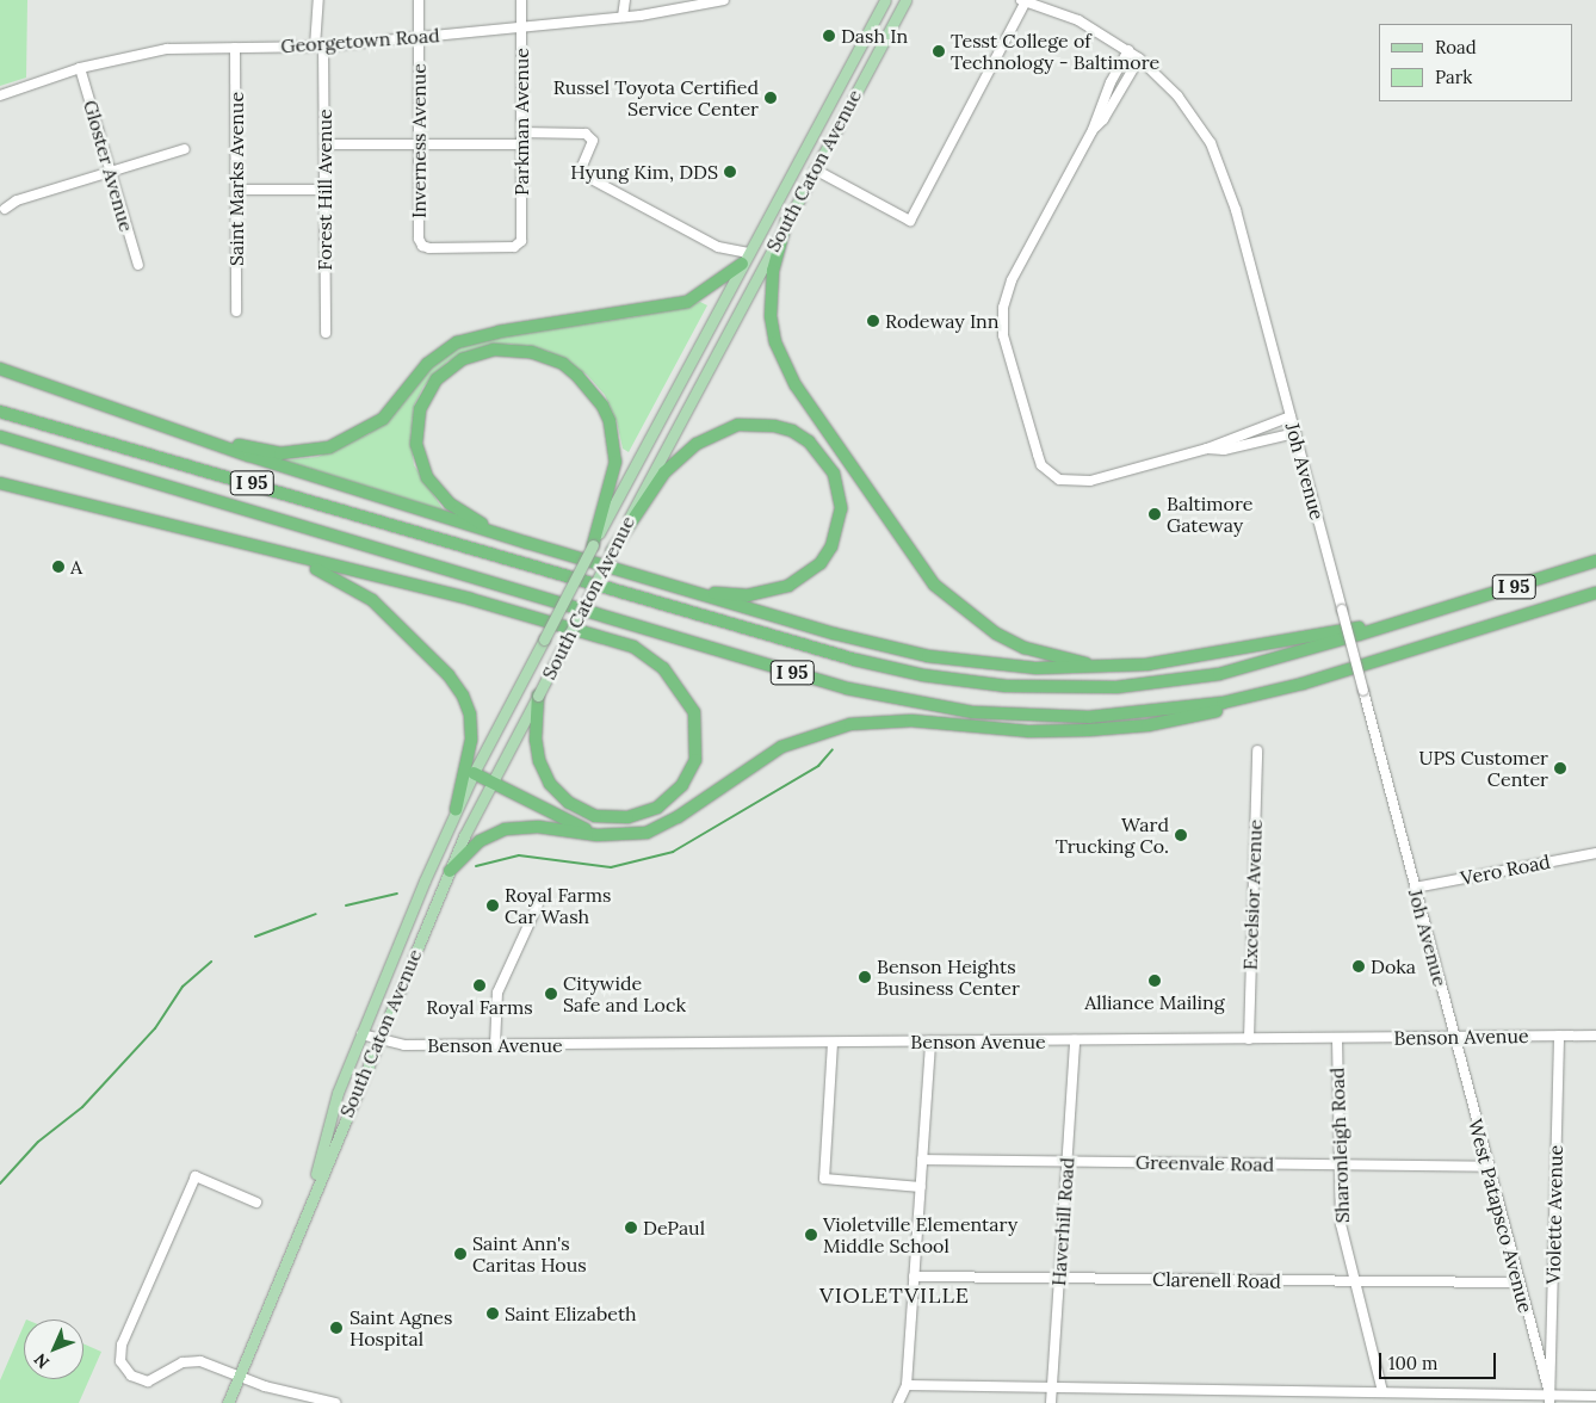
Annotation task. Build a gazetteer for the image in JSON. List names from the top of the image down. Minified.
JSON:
{"streets":{"highway":["I 95"],"main road":["South Caton Avenue"],"street":["Georgetown Road","Parkman Avenue","Inverness Avenue","Gloster Avenue","Saint Marks Avenue","Forest Hill Avenue","Joh Avenue","Vero Road","Excelsior Avenue","Benson Avenue","Sharonleigh Road","Greenvale Road","Violette Avenue","West Patapsco Avenue","Haverhill Road","Clarenell Road"]},"crossings":[["Georgetown Road","Parkman Avenue"],["Georgetown Road","Inverness Avenue"],["Georgetown Road","Gloster Avenue"],["Georgetown Road","Saint Marks Avenue"],["Georgetown Road","Forest Hill Avenue"],["Parkman Avenue","Inverness Avenue"],["South Caton Avenue","Benson Avenue"],["Joh Avenue","Vero Road"],["Joh Avenue","Benson Avenue"],["Joh Avenue","West Patapsco Avenue"],["Excelsior Avenue","Benson Avenue"],["Benson Avenue","Sharonleigh Road"],["Benson Avenue","Violette Avenue"],["Benson Avenue","West Patapsco Avenue"],["Benson Avenue","Haverhill Road"],["Sharonleigh Road","Greenvale Road"],["Sharonleigh Road","Clarenell Road"],["Greenvale Road","West Patapsco Avenue"],["Greenvale Road","Haverhill Road"],["Violette Avenue","West Patapsco Avenue"],["West Patapsco Avenue","Clarenell Road"],["Haverhill Road","Clarenell Road"]],"districts":["VIOLETVILLE"],"places":["Dash In","Tesst College of Technology - Baltimore","Russel Toyota Certified Service Center","Hyung Kim, DDS","Rodeway Inn","Baltimore Gateway","A","UPS Customer Center","Ward Trucking Co.","Royal Farms Car Wash","Doka","Benson Heights Business Center","Alliance Mailing","Royal Farms","Citywide Safe and Lock","DePaul","Violetville Elementary Middle School","Saint Ann's Caritas Hous","Saint Elizabeth","Saint Agnes Hospital"],"legend":["Road","Park"],"scale_bar":"100 m","north":"bottom left"}
